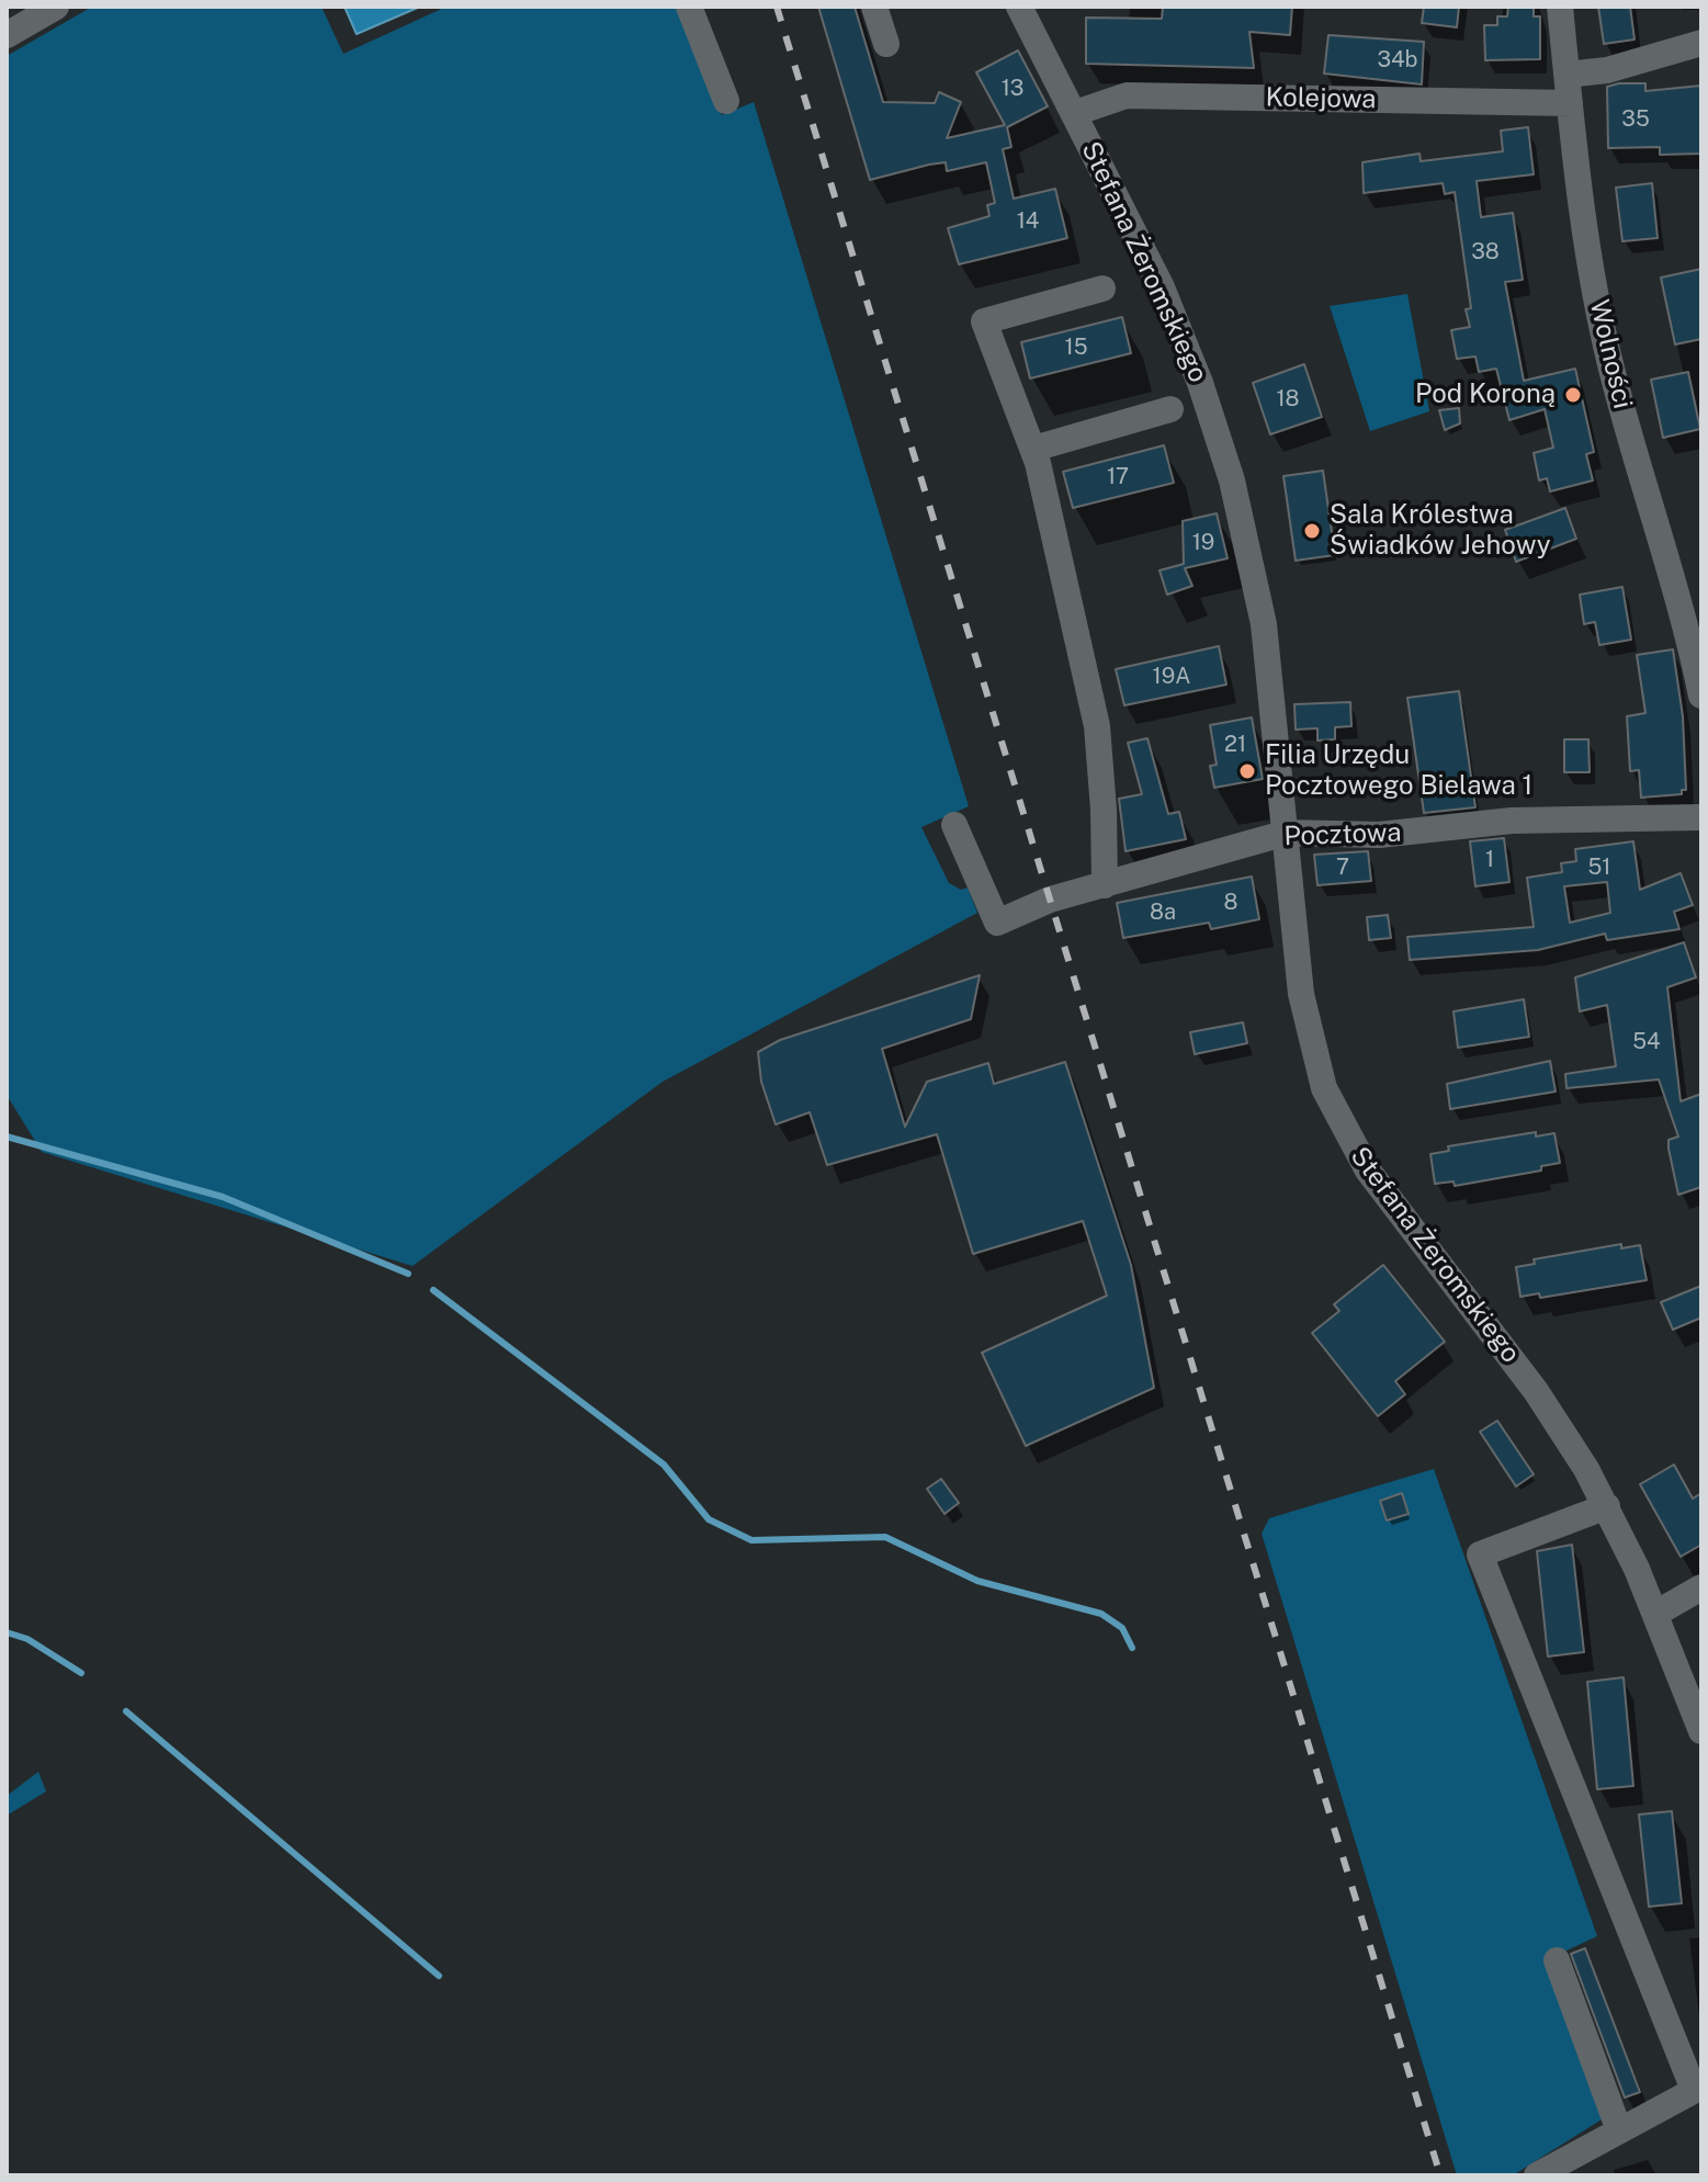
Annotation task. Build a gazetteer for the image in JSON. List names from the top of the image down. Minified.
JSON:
{"streets":{"street":["Kolejowa","Stefana Żeromskiego","Wolności","Pocztowa"]},"crossings":[["Kolejowa","Stefana Żeromskiego"],["Kolejowa","Wolności"],["Stefana Żeromskiego","Pocztowa"]],"places":["Pod Koroną","Sala Królestwa Świadków Jehowy","Filia Urzędu Pocztowego Bielawa 1"],"house_numbers":["34b","13","35","14","38","15","18","17","19","19A","21","1","7","51","8","8a","54"]}
